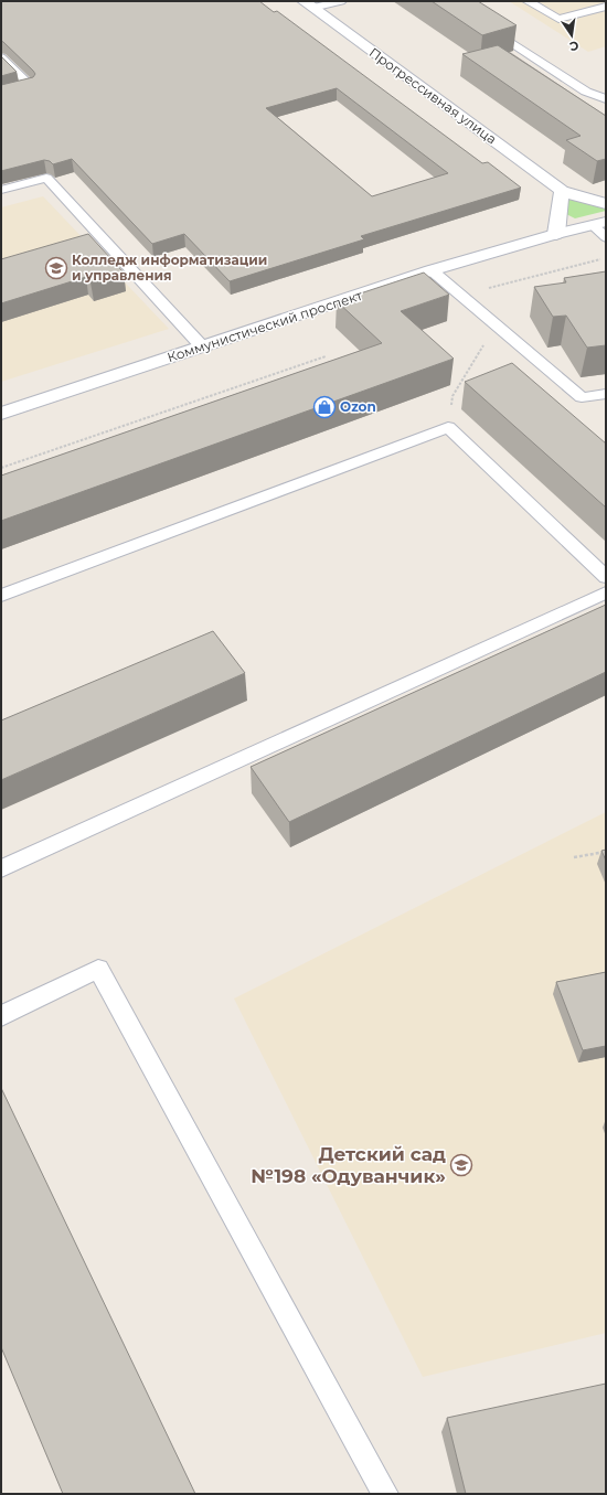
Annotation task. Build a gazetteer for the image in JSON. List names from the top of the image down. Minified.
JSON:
{"streets":{"street":["Прогрессивная улица","Коммунистический проспект"]},"places":{"school or university":["Колледж информатизации и управления","Детский сад №198 «Одуванчик»"],"shop":["Ozon"]},"north":"bottom"}
